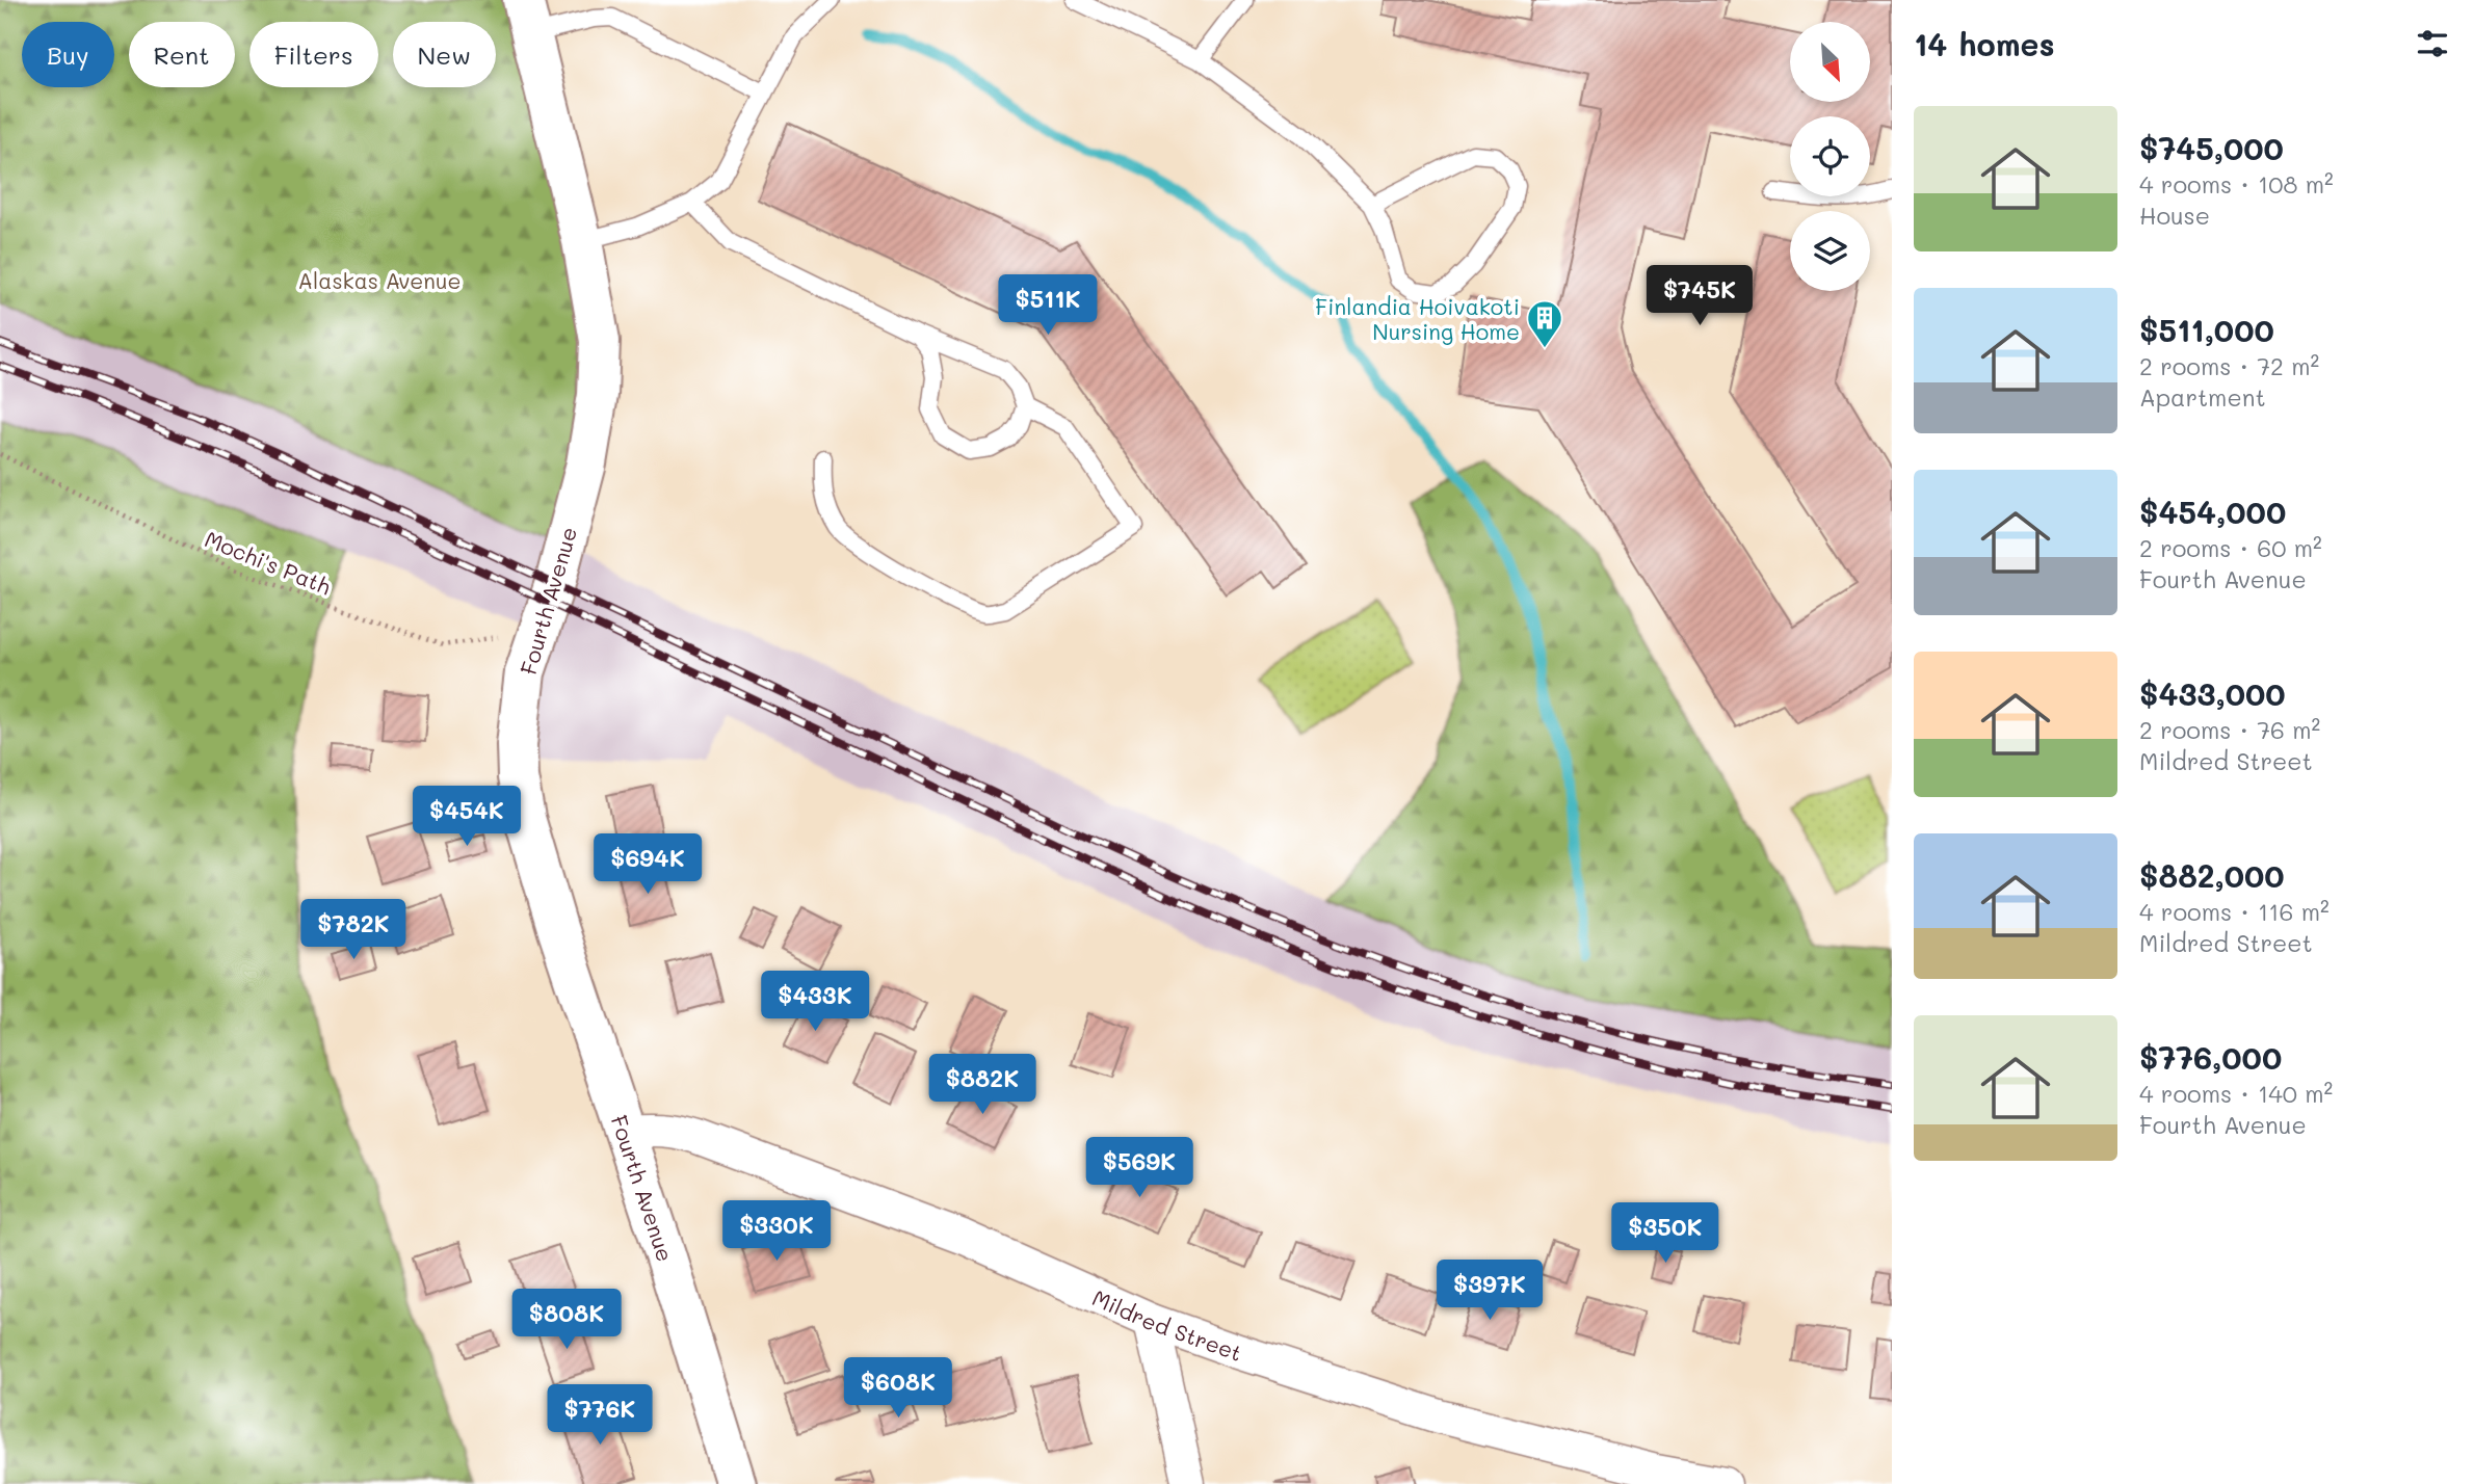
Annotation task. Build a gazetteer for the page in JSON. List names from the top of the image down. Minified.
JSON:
{"streets":{"street":["Fourth Avenue","Mildred Street"],"path":["Mochi's Path"]},"crossings":[["Mochi's Path","Fourth Avenue"],["Fourth Avenue","Mildred Street"]],"parks":["Alaskas Avenue"],"places":{"building":["Finlandia Hoivakoti Nursing Home"]},"north":"bottom right","page":{"heading":"14 homes","chip":["Buy","Rent","Filters","New"],"list":[{"name":"$745,000","note":"4 rooms · 108 m² · House"},{"name":"$511,000","note":"2 rooms · 72 m² · Apartment"},{"name":"$454,000","note":"2 rooms · 60 m² · Fourth Avenue"},{"name":"$433,000","note":"2 rooms · 76 m² · Mildred Street"},{"name":"$882,000","note":"4 rooms · 116 m² · Mildred Street"},{"name":"$776,000","note":"4 rooms · 140 m² · Fourth Avenue"}],"price":["$745K","$511K","$454K","$694K","$782K","$433K","$882K","$569K","$330K","$350K","$397K","$808K","$608K","$776K"]}}
